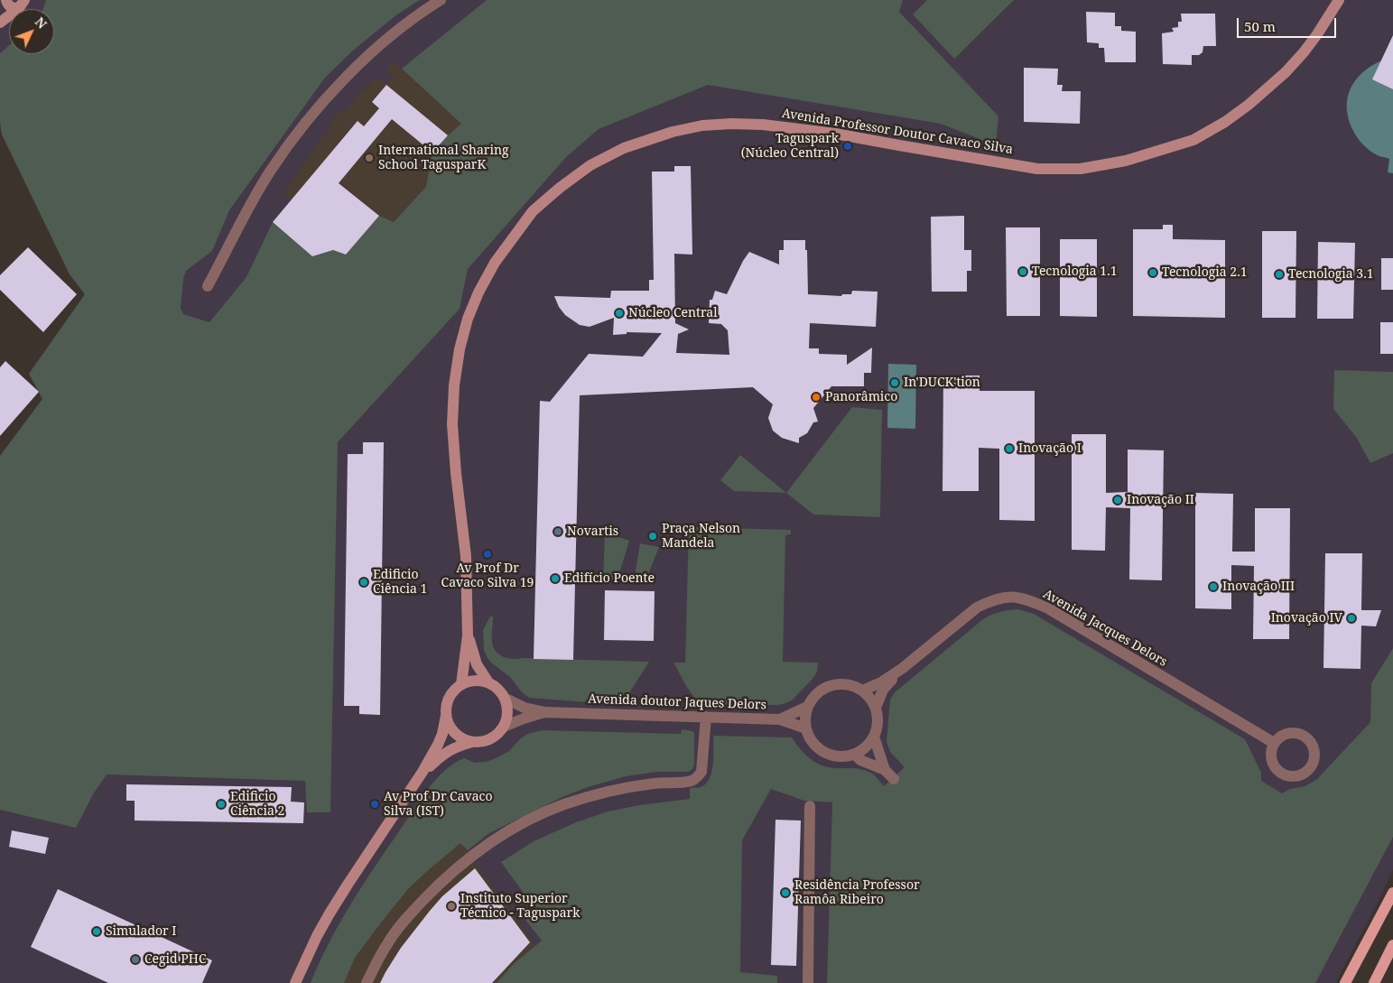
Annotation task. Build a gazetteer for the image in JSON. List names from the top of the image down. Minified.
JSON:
{"streets":{"main road":["Avenida Professor Doutor Cavaco Silva"],"street":["Avenida Jacques Delors","Avenida doutor Jaques Delors"]},"crossings":[["Avenida Professor Doutor Cavaco Silva","Avenida doutor Jaques Delors"],["Avenida Jacques Delors","Avenida doutor Jaques Delors"]],"places":["Taguspark (Núcleo Central)","International Sharing School TagusparK","Tecnologia 1.1","Tecnologia 2.1","Tecnologia 3.1","Núcleo Central","In'DUCK'tion","Panorâmico","Inovação I","Inovação II","Novartis","Praça Nelson Mandela","Av Prof Dr Cavaco Silva 19","Edifício Poente","Edificio Ciência 1","Inovação III","Inovação IV","Edificio Ciência 2","Av Prof Dr Cavaco Silva (IST)","Residência Professor Ramôa Ribeiro","Instituto Superior Técnico - Taguspark","Simulador I","Cegid PHC"],"scale_bar":"50 m","north":"top right"}
